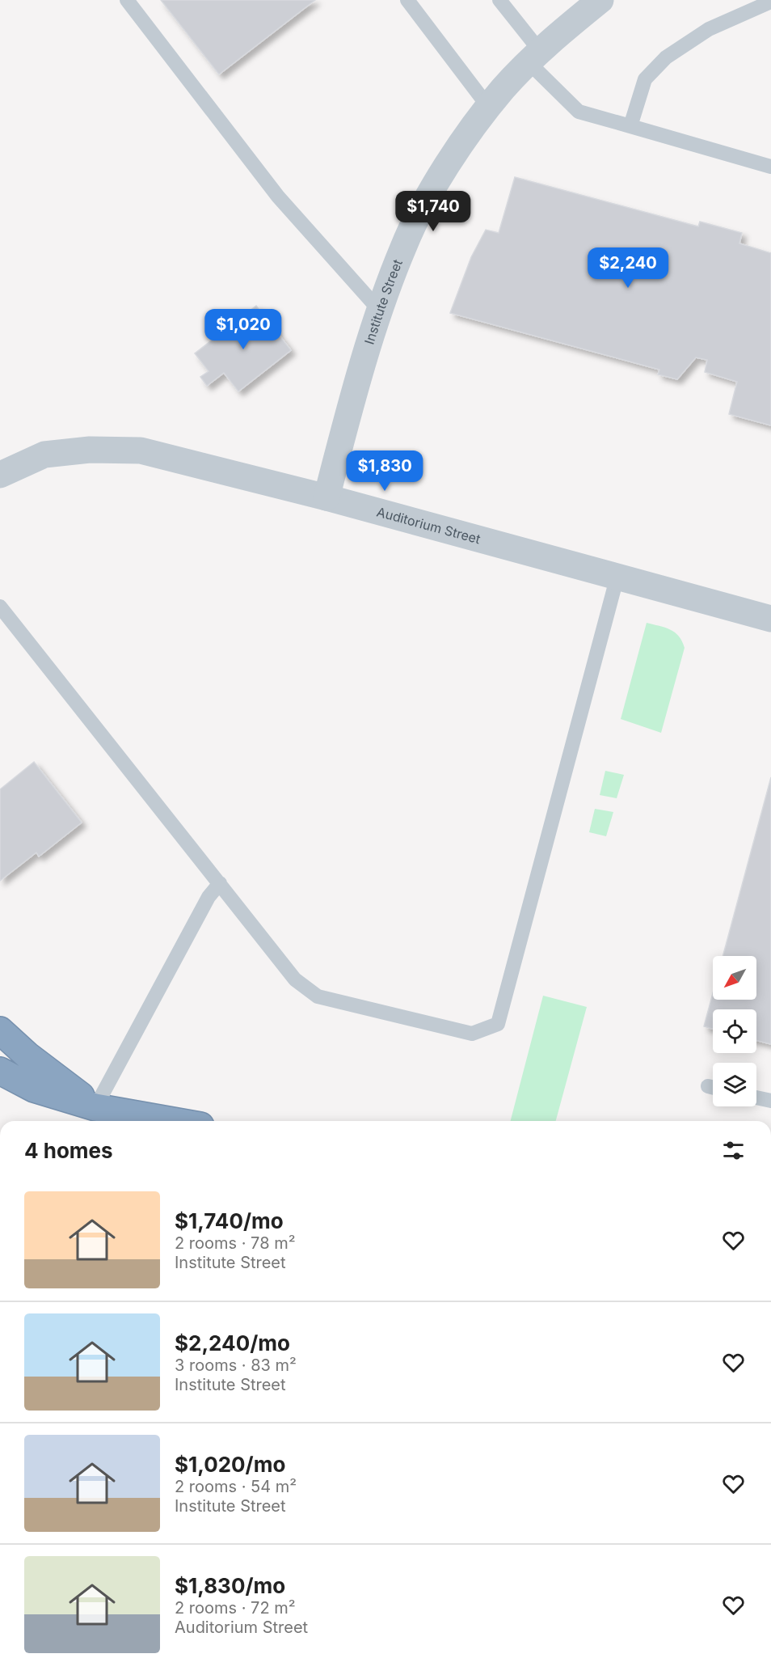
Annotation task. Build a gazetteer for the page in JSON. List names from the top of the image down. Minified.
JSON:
{"streets":{"street":["Institute Street","Auditorium Street"]},"crossings":[["Institute Street","Auditorium Street"]],"north":"bottom left","page":{"price":["$1,740","$2,240","$1,020","$1,830"],"heading":"4 homes","list":[{"name":"$1,740/mo","note":"2 rooms · 78 m² · Institute Street"},{"name":"$2,240/mo","note":"3 rooms · 83 m² · Institute Street"},{"name":"$1,020/mo","note":"2 rooms · 54 m² · Institute Street"},{"name":"$1,830/mo","note":"2 rooms · 72 m² · Auditorium Street"}]}}
